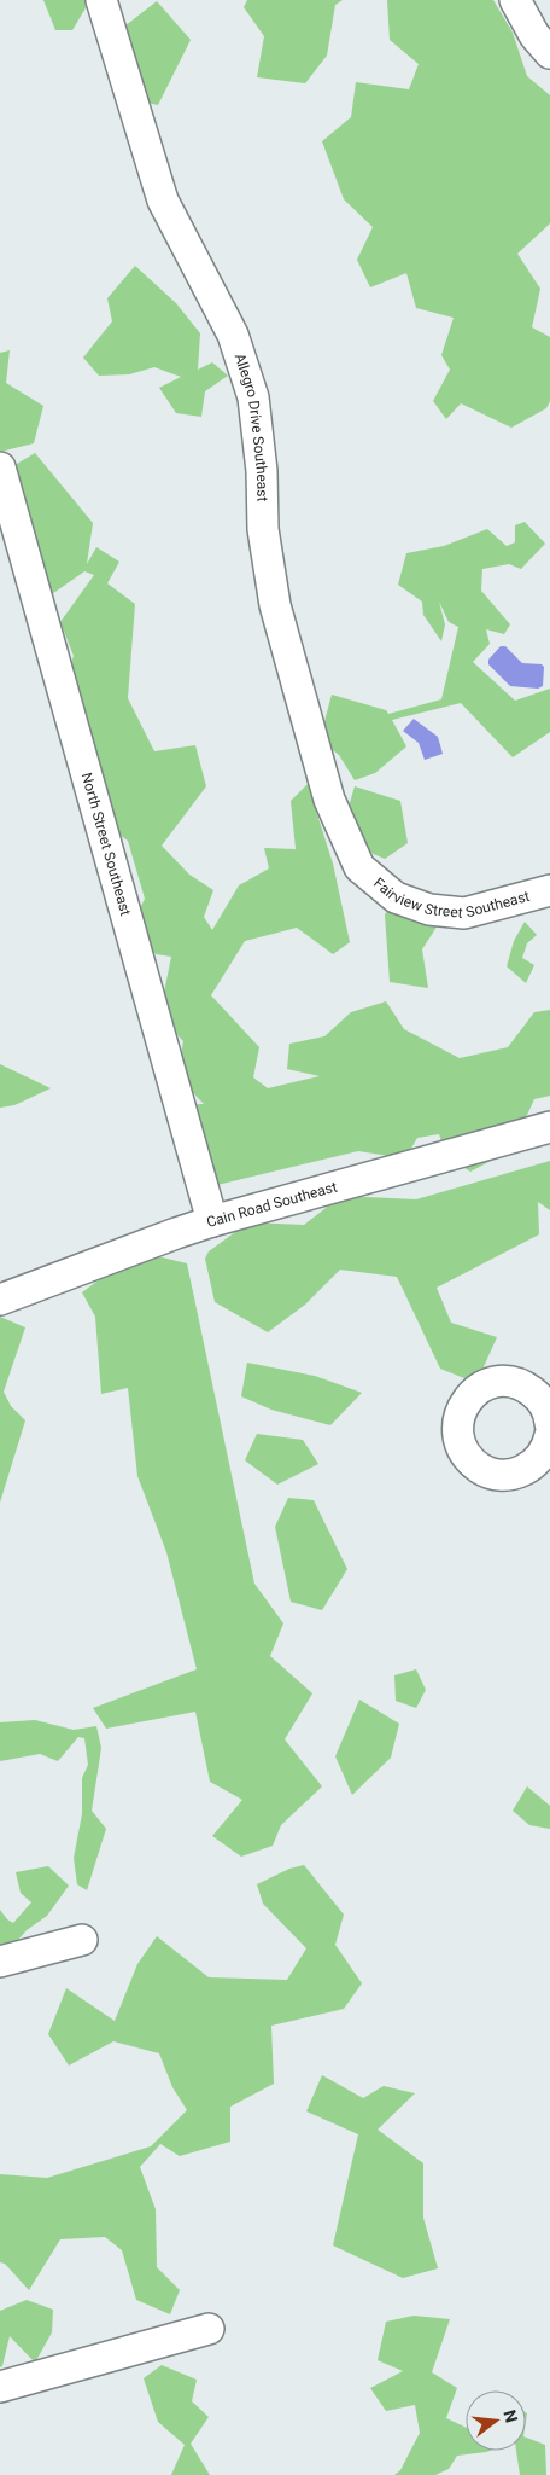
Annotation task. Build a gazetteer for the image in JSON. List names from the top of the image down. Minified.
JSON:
{"streets":{"street":["Allegro Drive Southeast","North Street Southeast","Fairview Street Southeast","Cain Road Southeast"]},"crossings":[["Allegro Drive Southeast","Fairview Street Southeast"],["North Street Southeast","Cain Road Southeast"]],"north":"right"}
